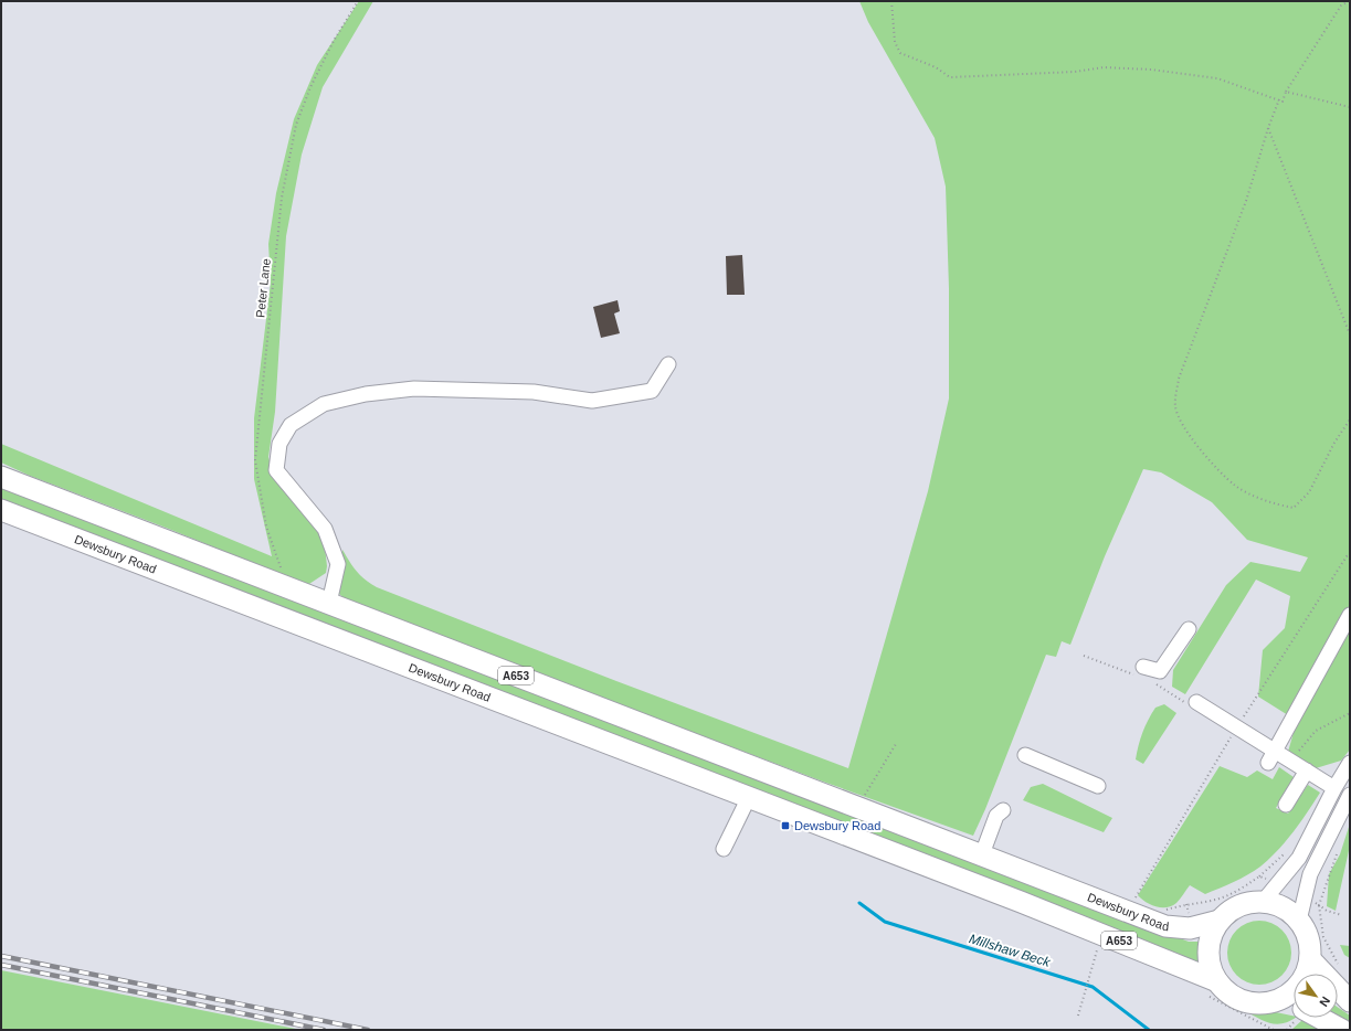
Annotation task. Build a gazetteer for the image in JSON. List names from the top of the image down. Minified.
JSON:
{"streets":{"highway":["Dewsbury Road","A653"],"path":["Peter Lane"]},"crossings":[["Peter Lane","Dewsbury Road"]],"water":["Millshaw Beck"],"places":{"transit":["Dewsbury Road"]},"north":"bottom right"}
